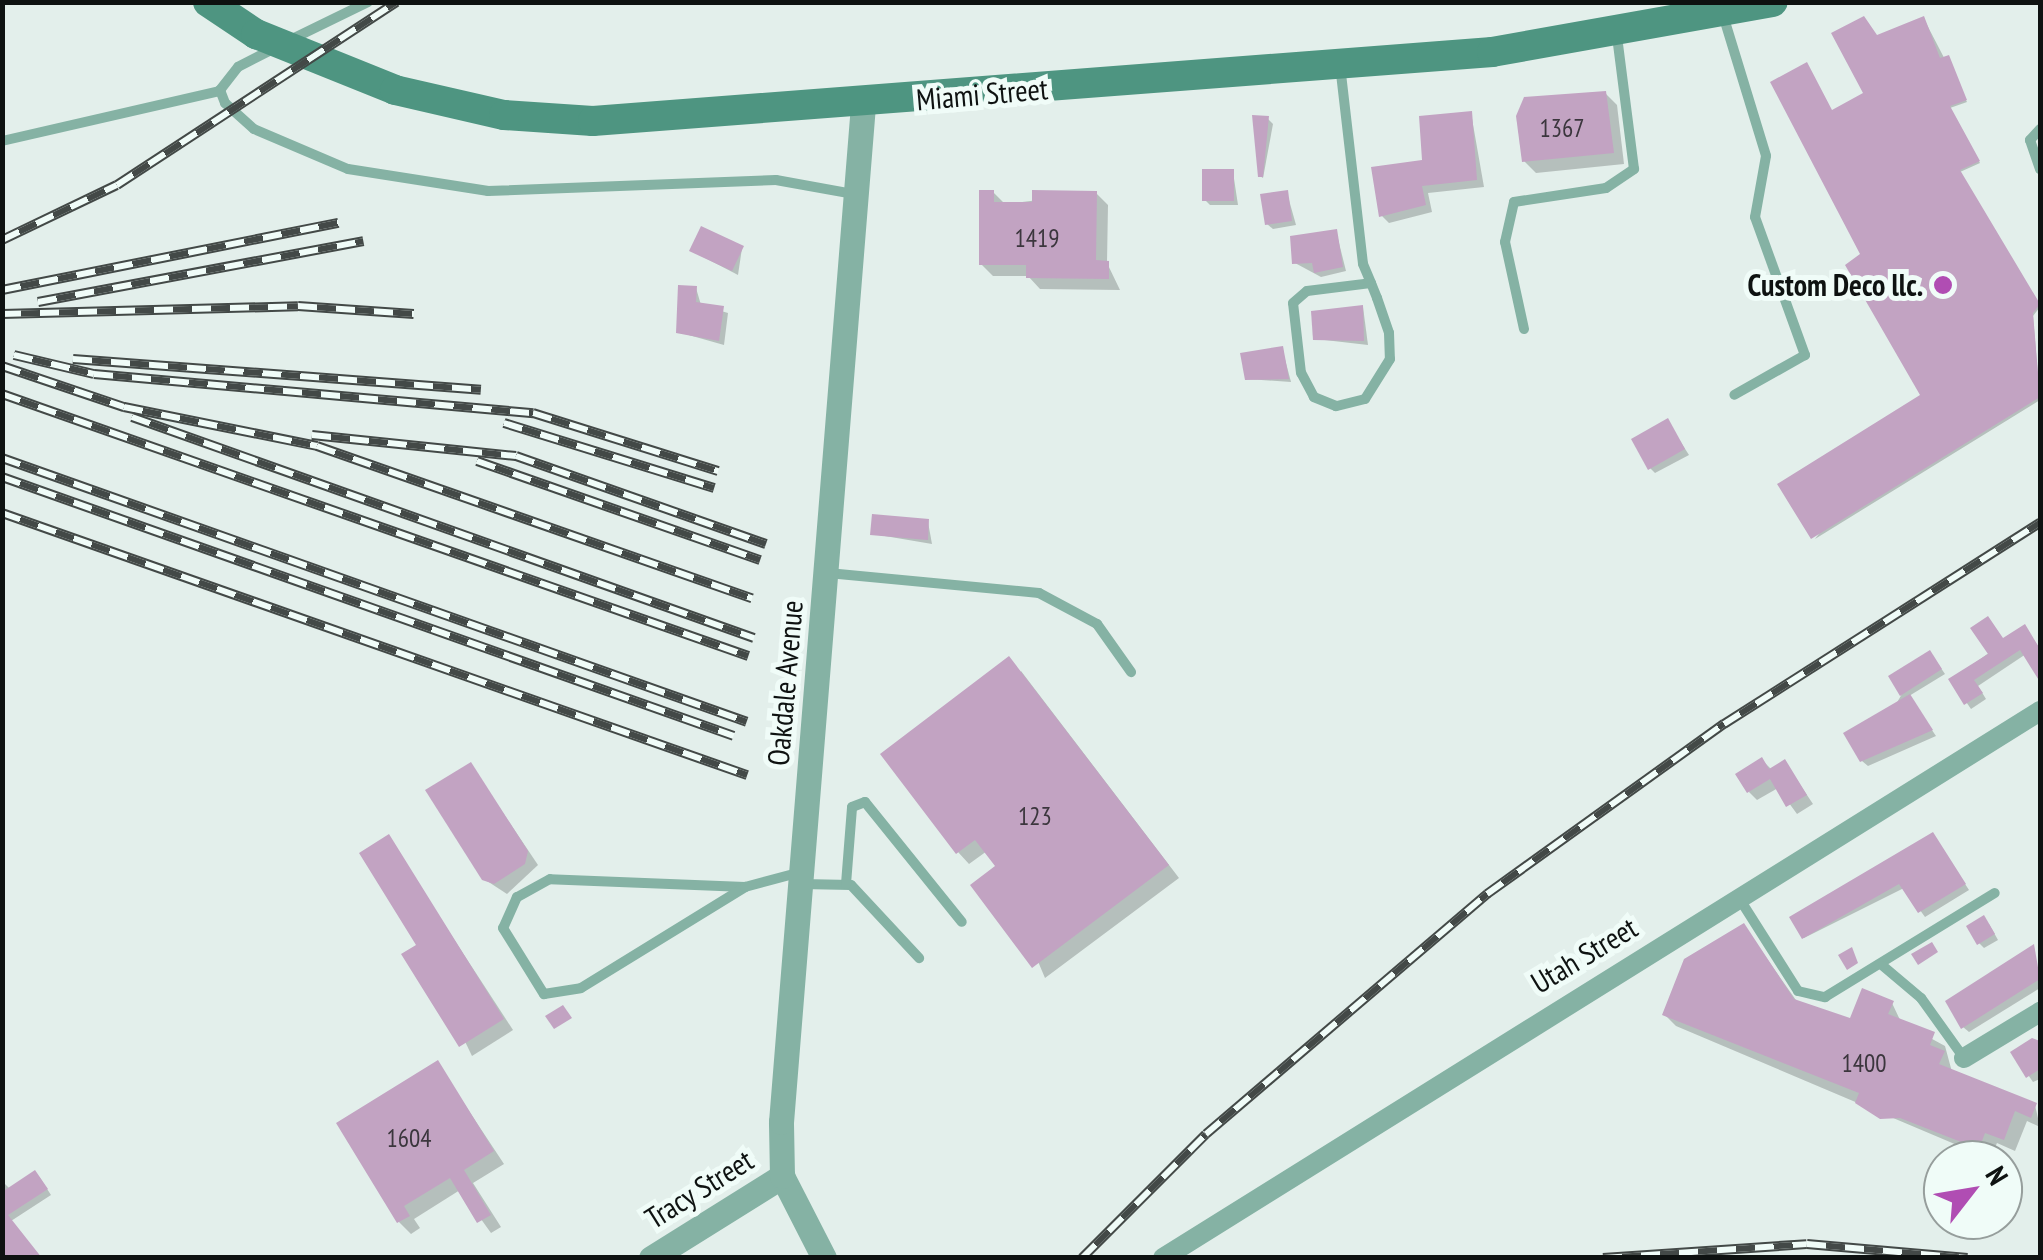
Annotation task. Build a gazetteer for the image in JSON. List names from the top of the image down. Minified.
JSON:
{"streets":{"main road":["Miami Street"],"street":["Oakdale Avenue","Utah Street","Tracy Street"]},"crossings":[["Miami Street","Oakdale Avenue"],["Oakdale Avenue","Tracy Street"]],"places":["Custom Deco llc."],"house_numbers":["1367","1419","123","1400","1604"],"north":"top right"}
